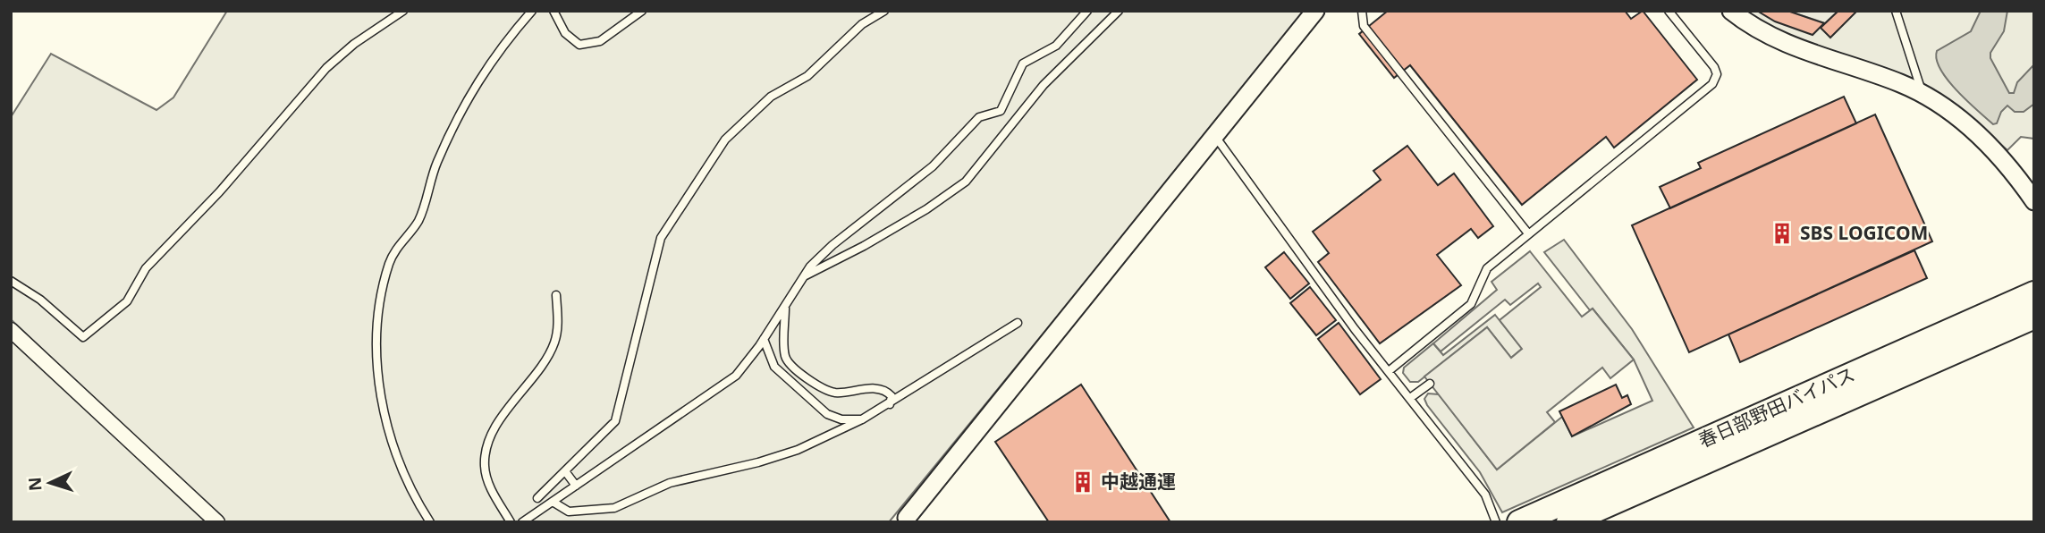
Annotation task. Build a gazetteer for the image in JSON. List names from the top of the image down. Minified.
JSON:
{"streets":{"highway":["春日部野田バイパス"]},"places":{"building":["SBS LOGICOM","中越通運"]},"north":"left"}
